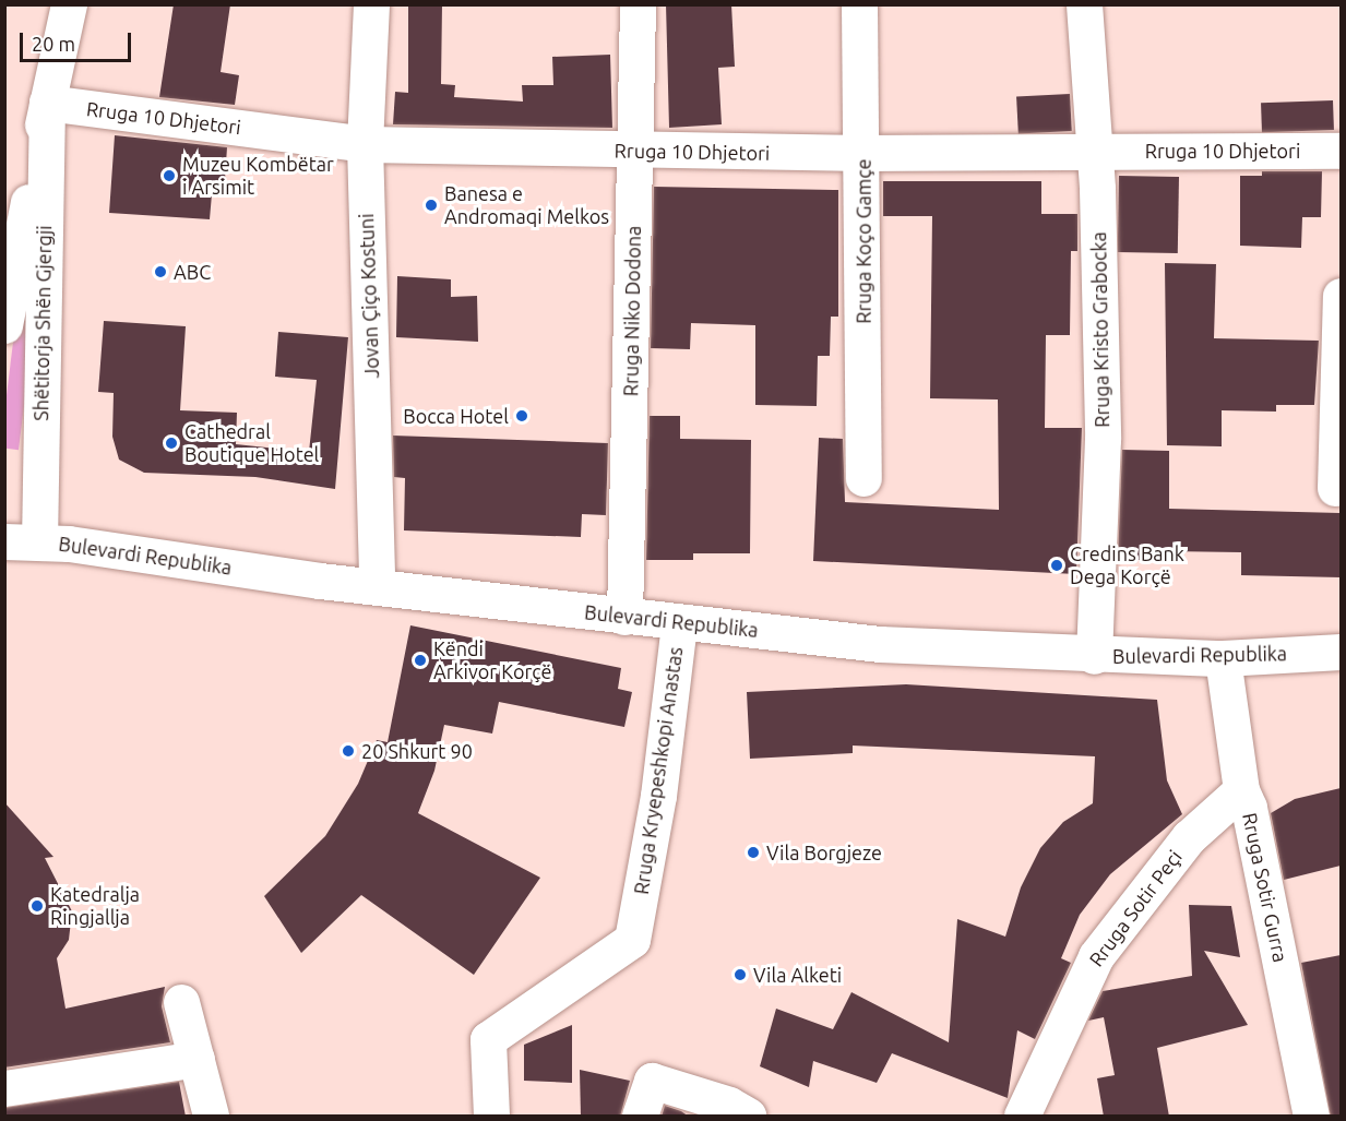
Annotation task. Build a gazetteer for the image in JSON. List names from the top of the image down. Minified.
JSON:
{"streets":{"street":["Rruga 10 Dhjetori","Rruga Koço Gamçe","Jovan Çiço Kostuni","Rruga Niko Dodona","Shëtitorja Shën Gjergji","Rruga Kristo Grabocka","Bulevardi Republika","Rruga Kryepeshkopi Anastas","Rruga Sotir Gurra","Rruga Sotir Peçi"]},"crossings":[["Rruga 10 Dhjetori","Rruga Koço Gamçe"],["Rruga 10 Dhjetori","Jovan Çiço Kostuni"],["Rruga 10 Dhjetori","Rruga Niko Dodona"],["Rruga 10 Dhjetori","Shëtitorja Shën Gjergji"],["Rruga 10 Dhjetori","Rruga Kristo Grabocka"],["Jovan Çiço Kostuni","Bulevardi Republika"],["Rruga Niko Dodona","Bulevardi Republika"],["Shëtitorja Shën Gjergji","Bulevardi Republika"],["Rruga Kristo Grabocka","Bulevardi Republika"],["Bulevardi Republika","Rruga Kryepeshkopi Anastas"],["Bulevardi Republika","Rruga Sotir Gurra"],["Rruga Sotir Gurra","Rruga Sotir Peçi"]],"places":["Muzeu Kombëtar i Arsimit","Banesa e Andromaqi Melkos","ABC","Bocca Hotel","Cathedral Boutique Hotel","Credins Bank Dega Korçë","Këndi Arkivor Korçë","20 Shkurt 90","Vila Borgjeze","Katedralja Ringjallja","Vila Alketi"],"scale_bar":"20 m"}
